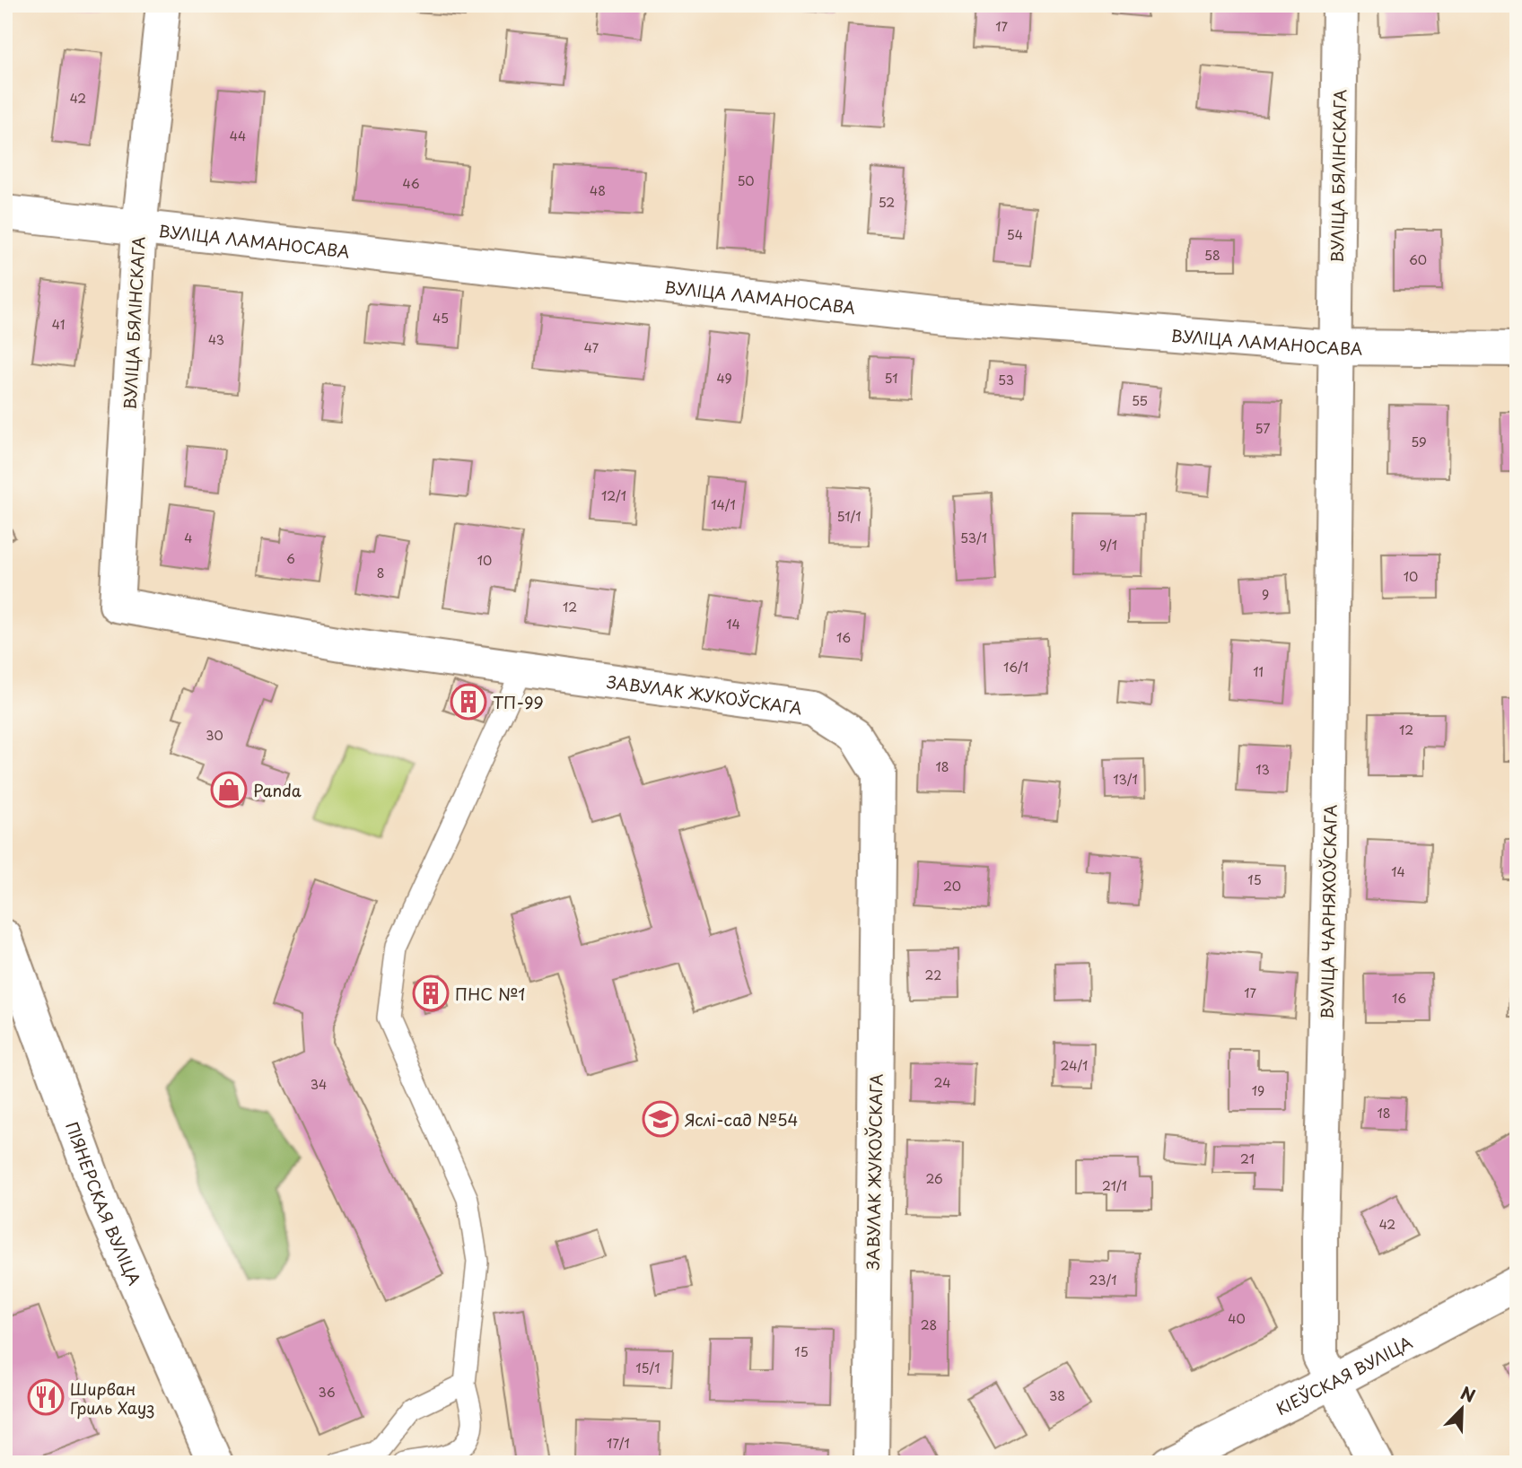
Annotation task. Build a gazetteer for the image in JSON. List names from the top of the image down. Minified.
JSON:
{"streets":{"street":["ВУЛІЦА БЯЛІНСКАГА","ВУЛІЦА ЛАМАНОСАВА","ЗАВУЛАК ЖУКОЎСКАГА","ВУЛІЦА ЧАРНЯХОЎСКАГА","ПІЯНЕРСКАЯ ВУЛІЦА","КІЕЎСКАЯ ВУЛІЦА"]},"crossings":[["ВУЛІЦА БЯЛІНСКАГА","ВУЛІЦА ЛАМАНОСАВА"],["ВУЛІЦА БЯЛІНСКАГА","ЗАВУЛАК ЖУКОЎСКАГА"],["ВУЛІЦА БЯЛІНСКАГА","ВУЛІЦА ЧАРНЯХОЎСКАГА"],["ВУЛІЦА ЛАМАНОСАВА","ВУЛІЦА ЧАРНЯХОЎСКАГА"],["ВУЛІЦА ЧАРНЯХОЎСКАГА","КІЕЎСКАЯ ВУЛІЦА"]],"places":{"building":["ТП-99","ПНС №1"],"shop":["Panda"],"school or university":["Яслі-сад №54"],"restaurant":["Ширван Гриль Хауз"]},"house_numbers":["17","42","44","50","46","48","52","54","58","60","45","41","43","47","49","51","53","55","57","59","12/1","14/1","51/1","4","53/1","9/1","6","10","8","10","9","12","14","16","16/1","11","12","30","18","13","13/1","14","15","20","22","17","16","24/1","24","34","19","18","21","26","21/1","42","23/1","40","28","15","15/1","36","38","17/1"],"north":"top right"}
